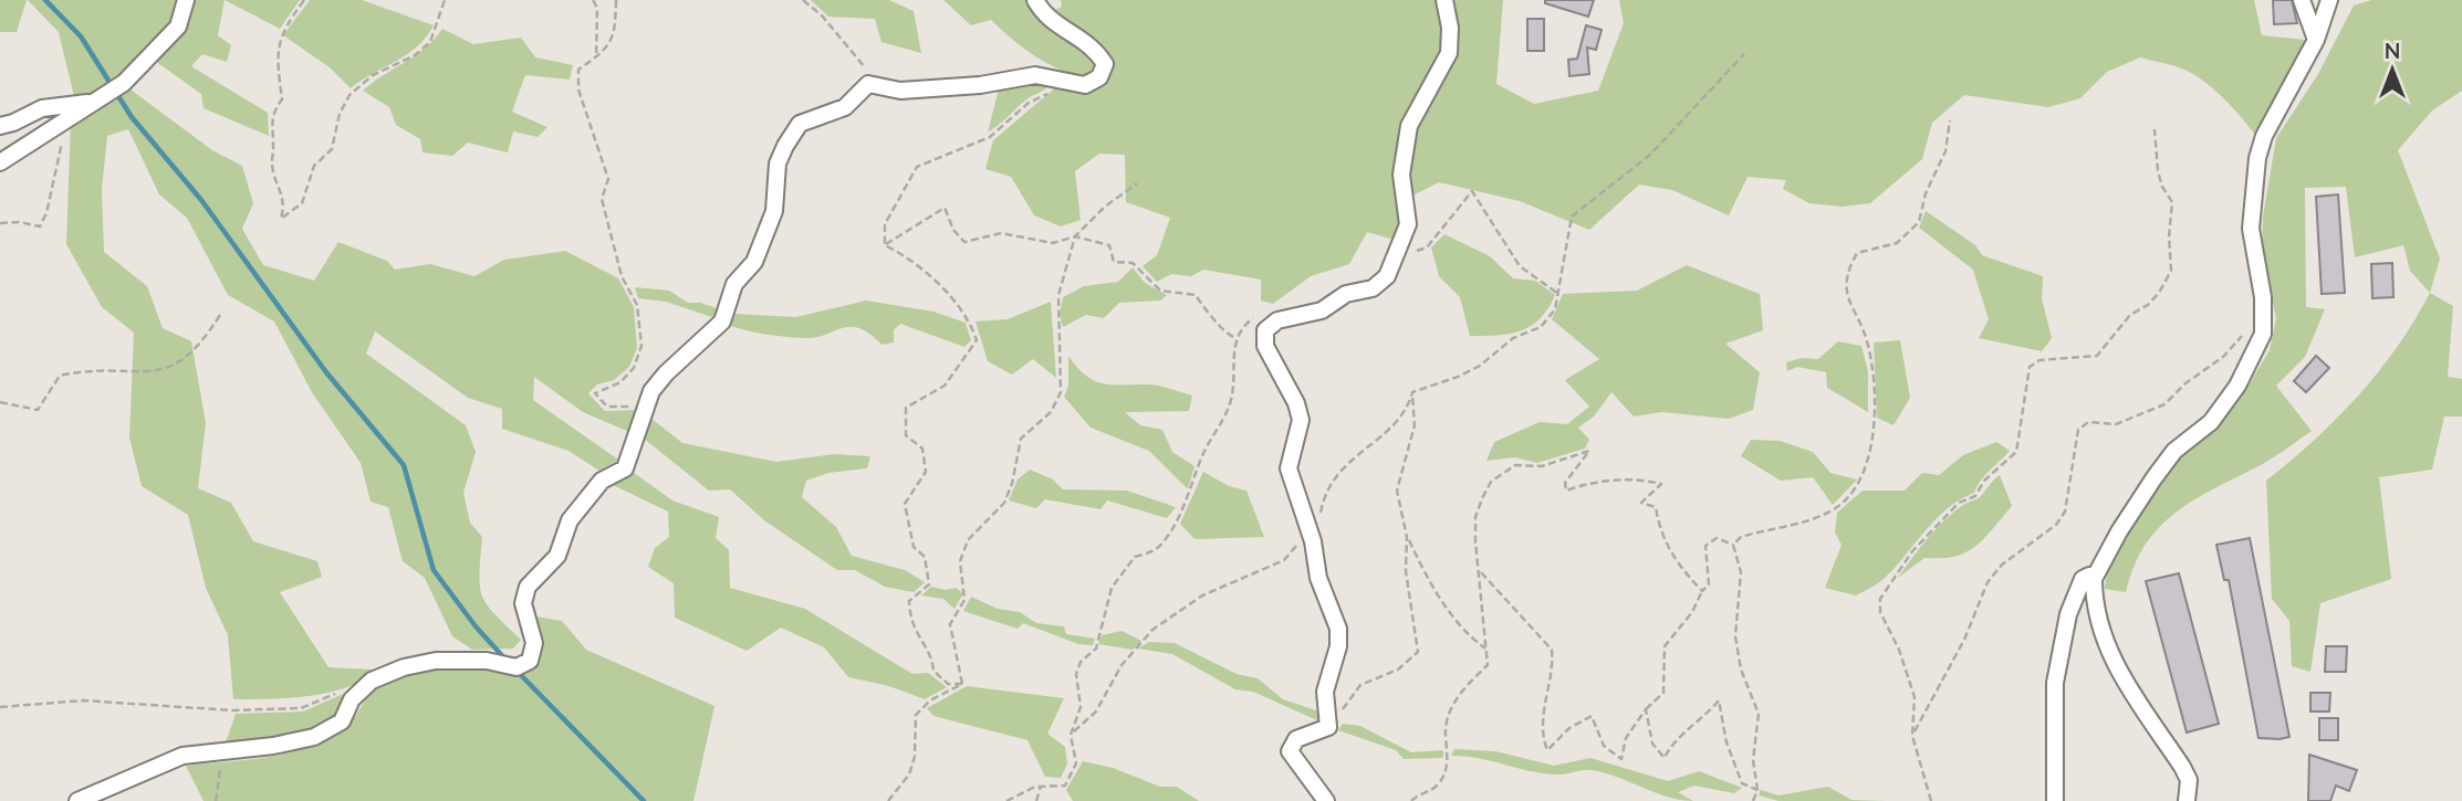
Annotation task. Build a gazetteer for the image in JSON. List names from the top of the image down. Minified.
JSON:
{"north":"top"}
